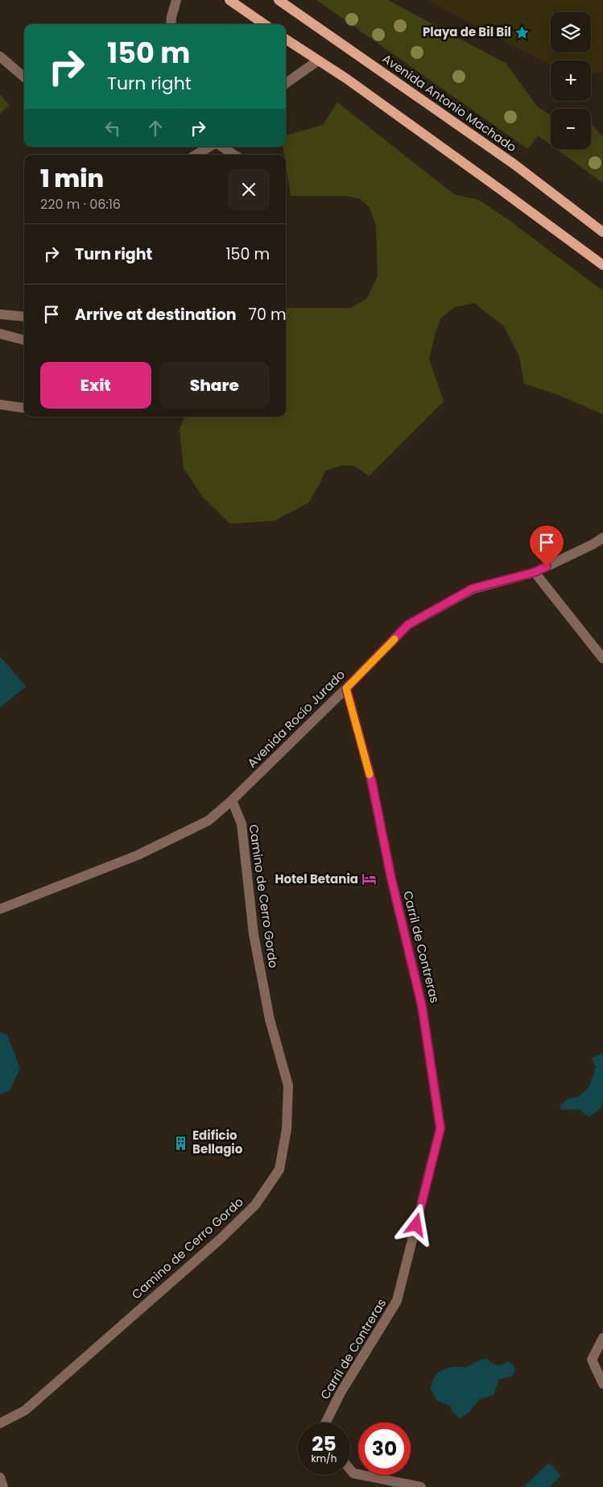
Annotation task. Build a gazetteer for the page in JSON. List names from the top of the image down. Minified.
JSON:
{"streets":{"main road":["Avenida Antonio Machado"],"street":["Avenida Rocío Jurado","Camino de Cerro Gordo","Carril de Contreras"]},"crossings":[["Avenida Rocío Jurado","Camino de Cerro Gordo"],["Avenida Rocío Jurado","Carril de Contreras"]],"places":{"place":["Playa de Bil Bil"],"hotel":["Hotel Betania"],"building":["Edificio Bellagio"]},"page":{"map_buttons":["+","−"],"turn":["150 m","Turn right"],"heading":["1 min","220 m · 06:16"],"list":[{"name":"Turn right","value":"150 m"},{"name":"Arrive at destination","value":"70 m"}],"buttons":["Exit","Share"],"speed":"25 km/h","limit":"30"}}
